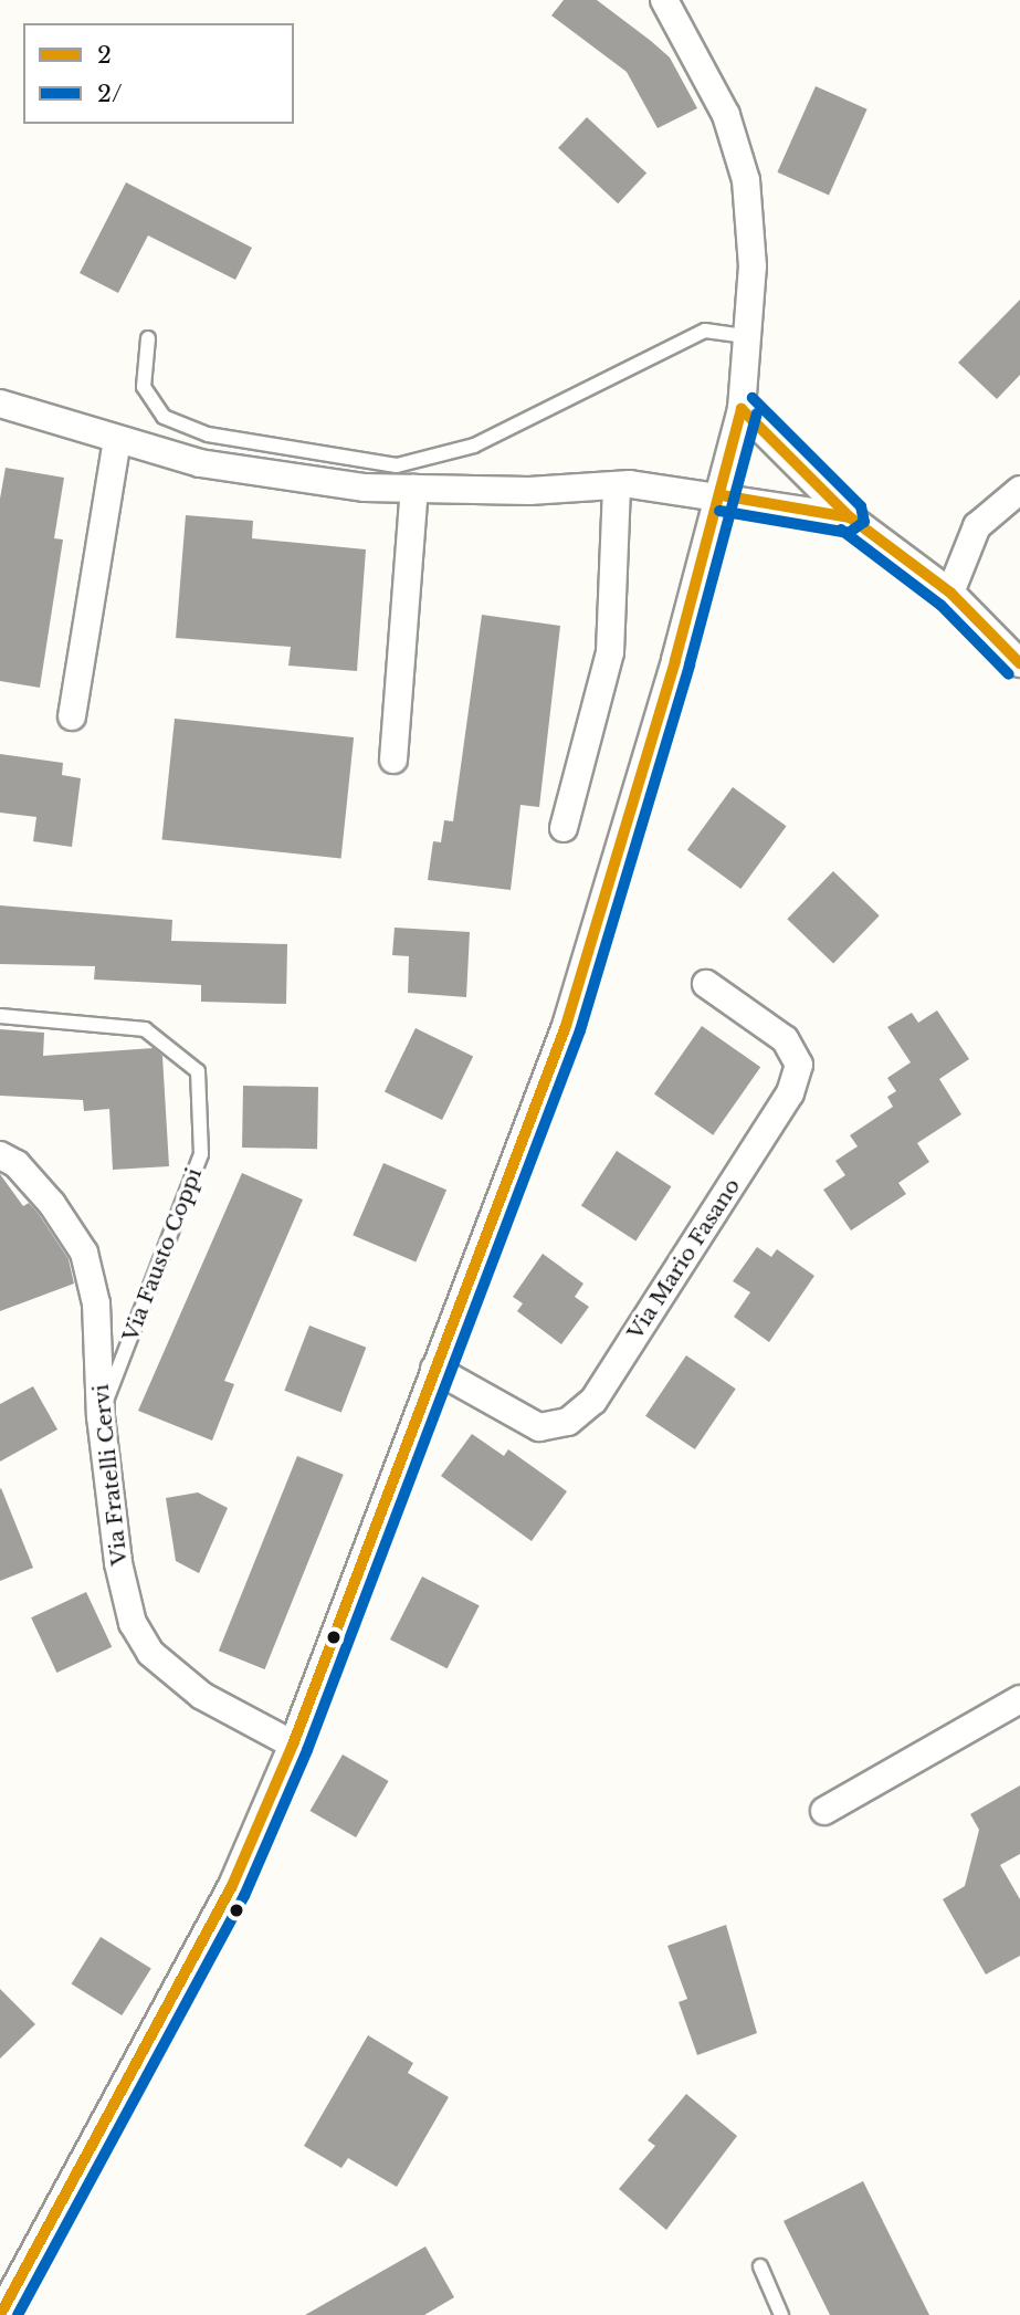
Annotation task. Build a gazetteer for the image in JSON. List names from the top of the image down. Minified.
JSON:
{"streets":{"street":["Via Mario Fasano","Via Fratelli Cervi"],"lane":["Via Fausto Coppi"]},"crossings":[["Via Fausto Coppi","Via Fratelli Cervi"]],"lines":["transit line 2/","transit line 2"],"legend":["2","2/"]}
